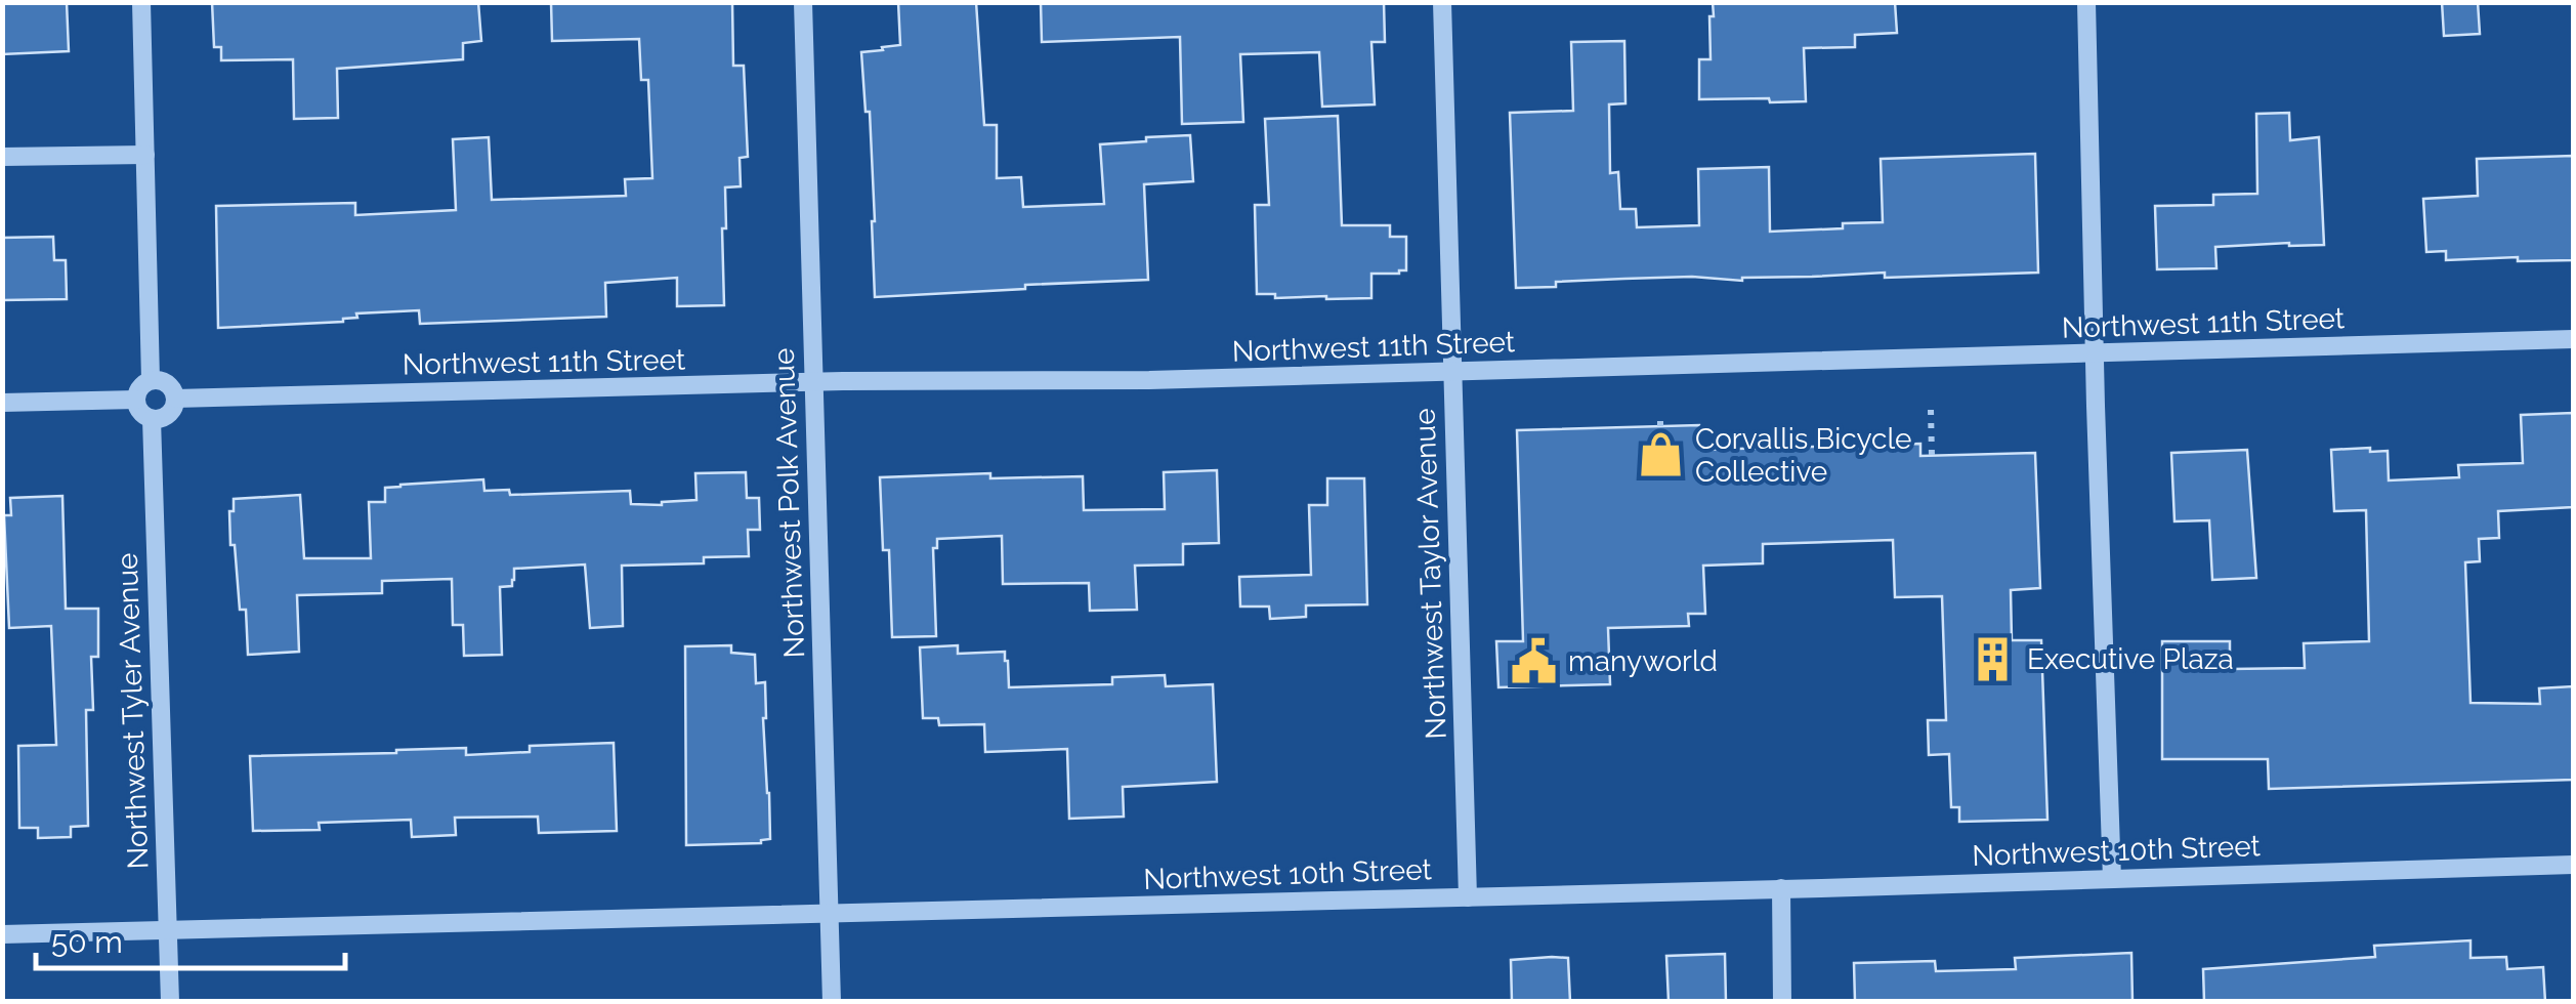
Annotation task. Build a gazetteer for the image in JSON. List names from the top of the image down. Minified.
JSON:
{"streets":{"street":["Northwest 11th Street","Northwest Polk Avenue","Northwest Taylor Avenue","Northwest Tyler Avenue","Northwest 10th Street"]},"crossings":[["Northwest 11th Street","Northwest Polk Avenue"],["Northwest 11th Street","Northwest Taylor Avenue"],["Northwest 11th Street","Northwest Tyler Avenue"],["Northwest Polk Avenue","Northwest 10th Street"],["Northwest Taylor Avenue","Northwest 10th Street"],["Northwest Tyler Avenue","Northwest 10th Street"]],"places":{"shop":["Corvallis Bicycle Collective"],"building":["Executive Plaza"],"public building":["manyworld"]},"scale_bar":"50 m"}
